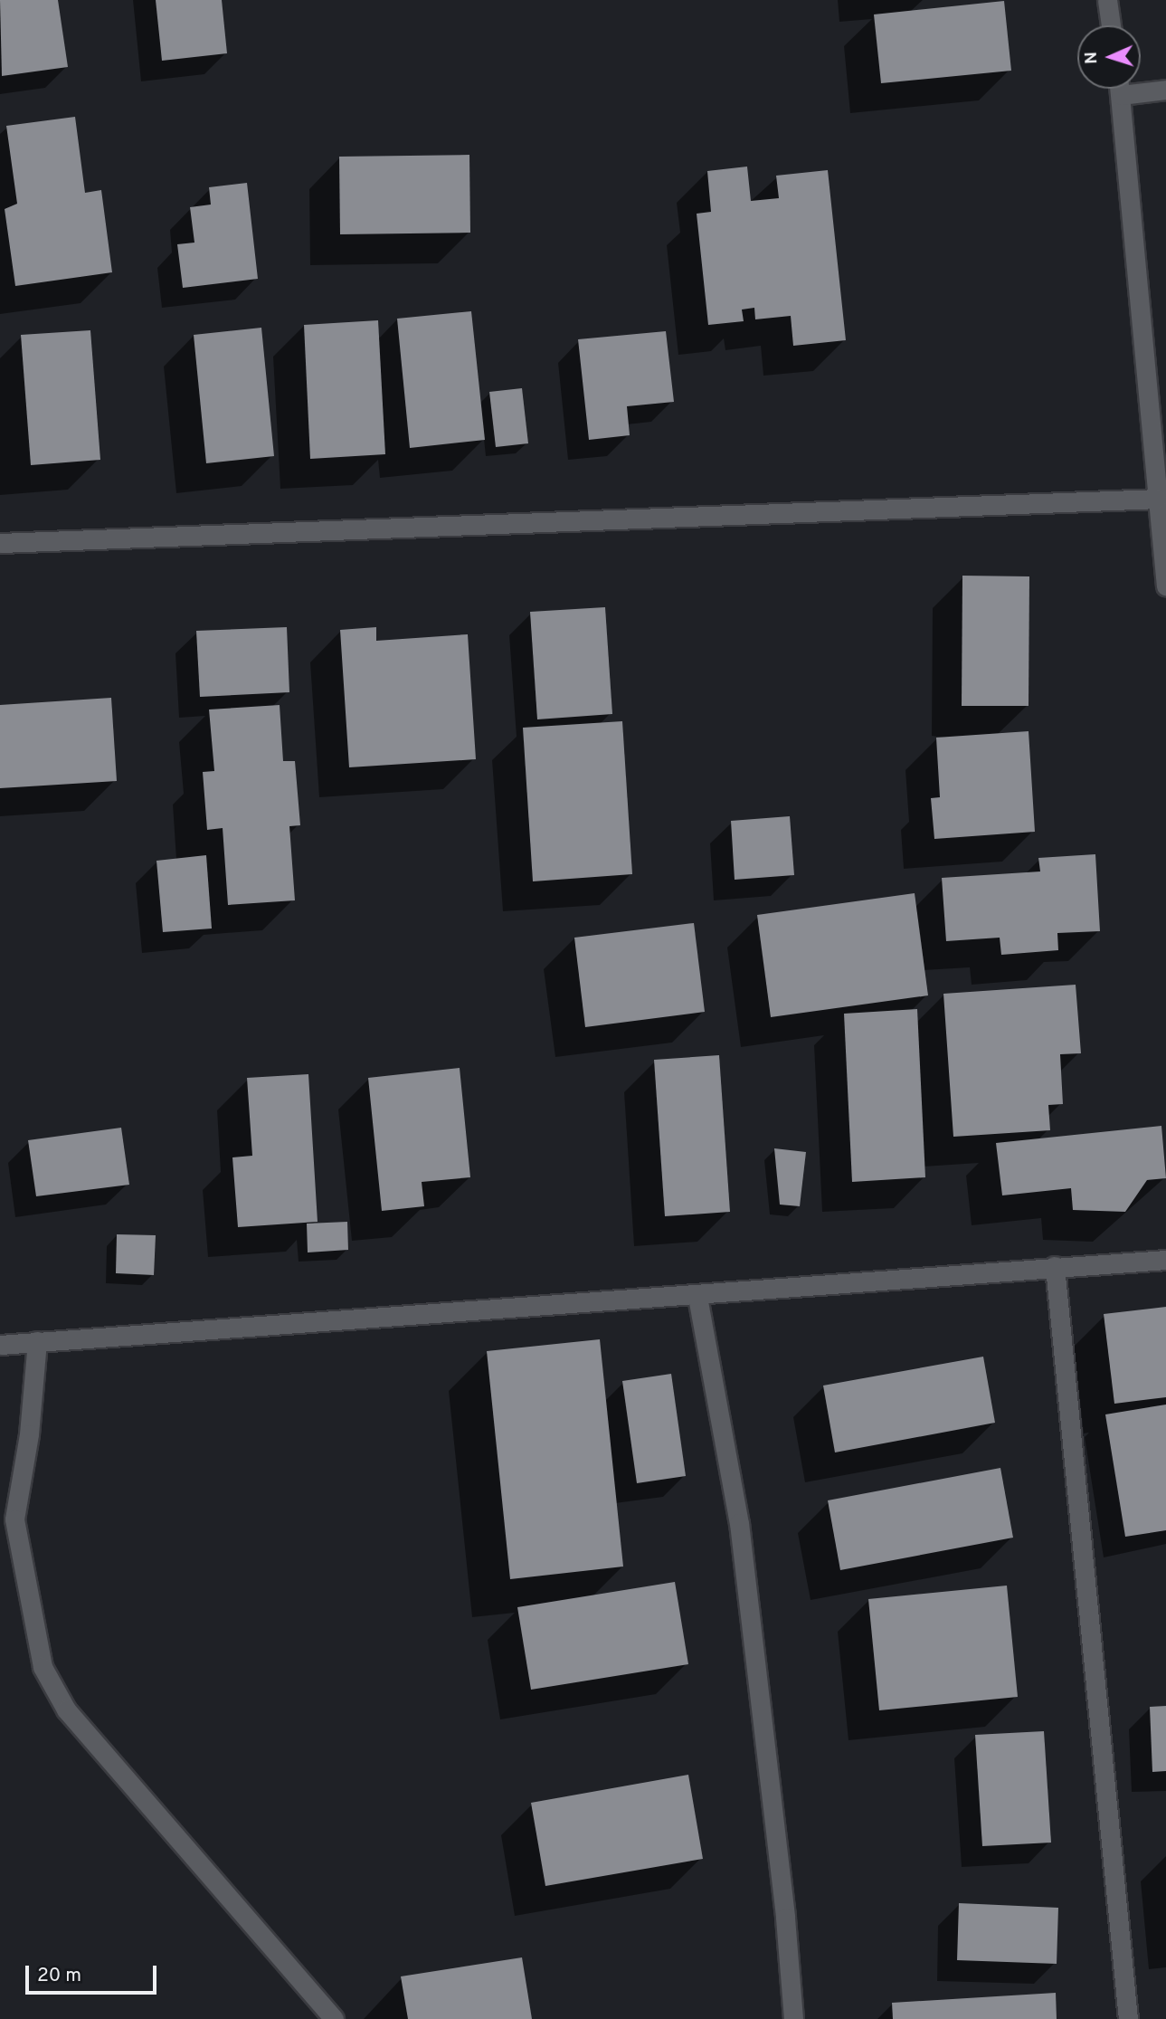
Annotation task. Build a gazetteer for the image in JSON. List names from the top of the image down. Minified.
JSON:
{"scale_bar":"20 m","north":"left"}
